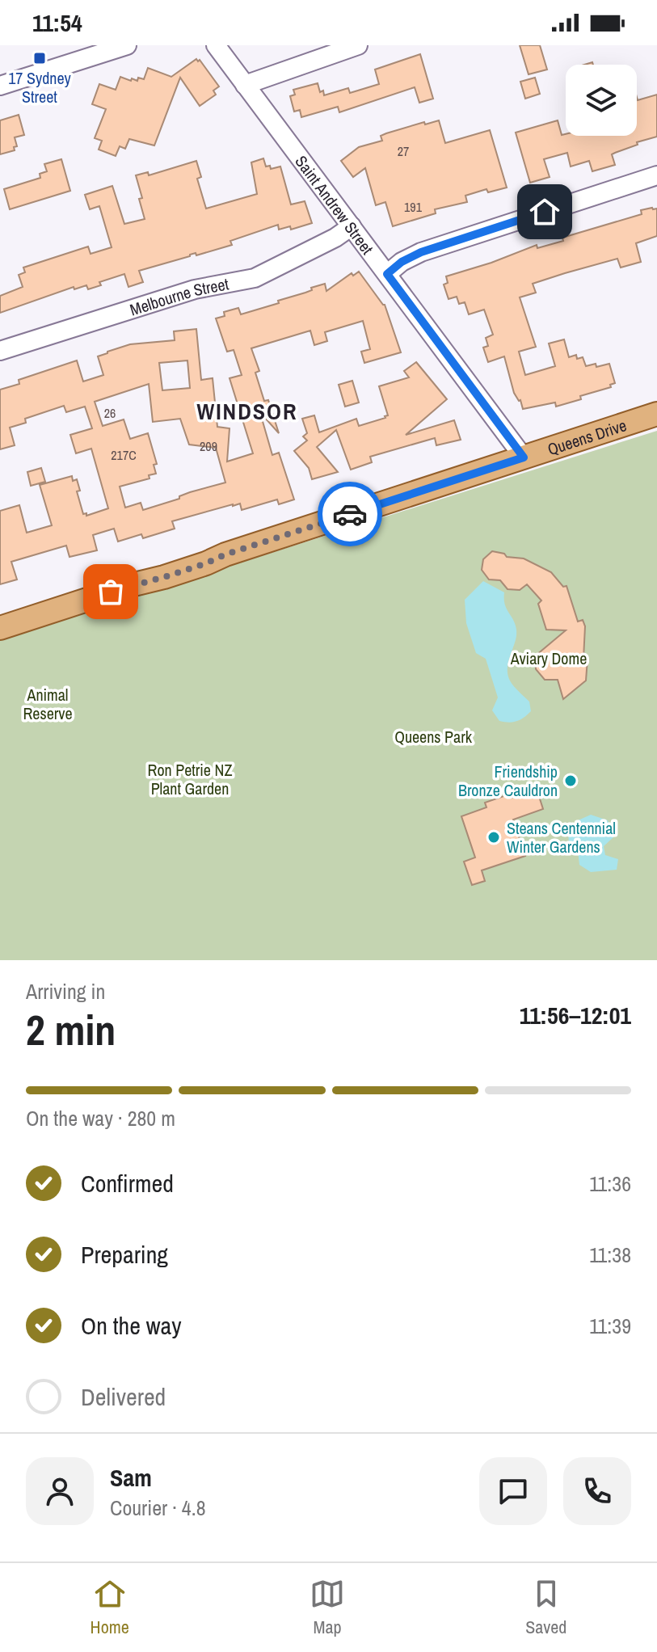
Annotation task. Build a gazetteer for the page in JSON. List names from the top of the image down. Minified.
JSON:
{"streets":{"main road":["Queens Drive"],"street":["Saint Andrew Street","Melbourne Street"]},"crossings":[["Saint Andrew Street","Melbourne Street"],["Saint Andrew Street","Queens Drive"]],"districts":["WINDSOR"],"parks":["Aviary Dome","Animal Reserve","Queens Park","Ron Petrie NZ Plant Garden"],"places":{"transit":["17 Sydney Street"],"other":["Friendship Bronze Cauldron","Steans Centennial Winter Gardens"]},"house_numbers":["27","191","26","209","217C"],"page":{"status":"11:54","heading":["2 min","Arriving in","11:56–12:01"],"panel":["Sam","Courier · 4.8"],"bar":"On the way · 280 m","list":[["Confirmed","11:36"],["Preparing","11:38"],["On the way","11:39"],"Delivered"],"tabs":["Home","Map","Saved"]}}
